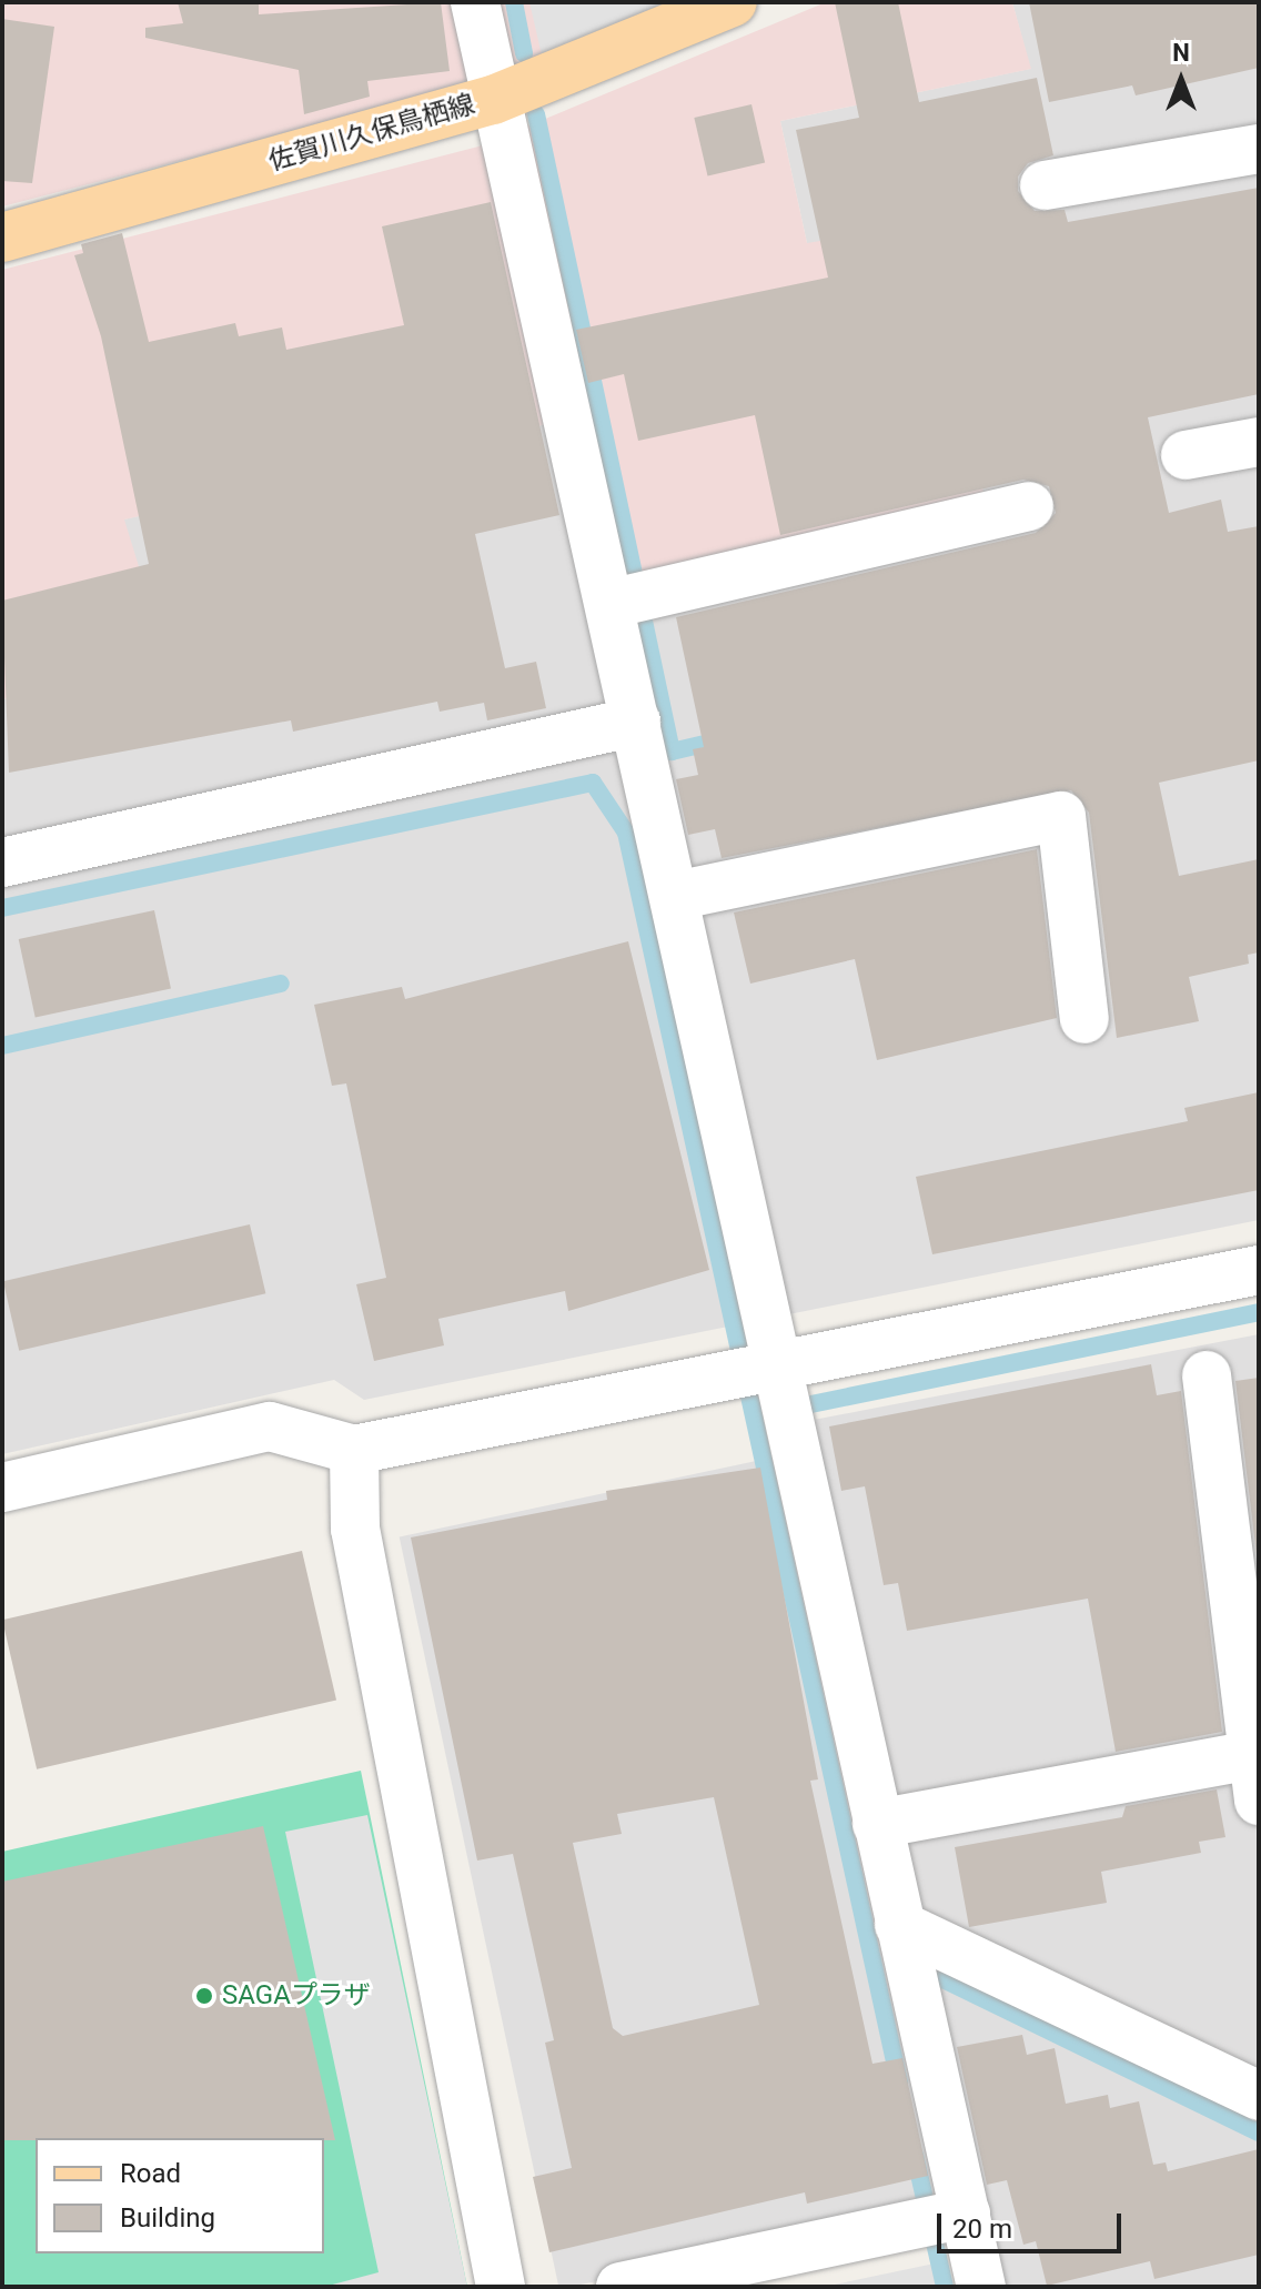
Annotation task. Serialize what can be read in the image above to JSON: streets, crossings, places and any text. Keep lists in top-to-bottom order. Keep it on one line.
{"streets":{"main road":["佐賀川久保鳥栖線"]},"places":["SAGAプラザ"],"legend":["Road","Building"],"scale_bar":"20 m","north":"top"}
